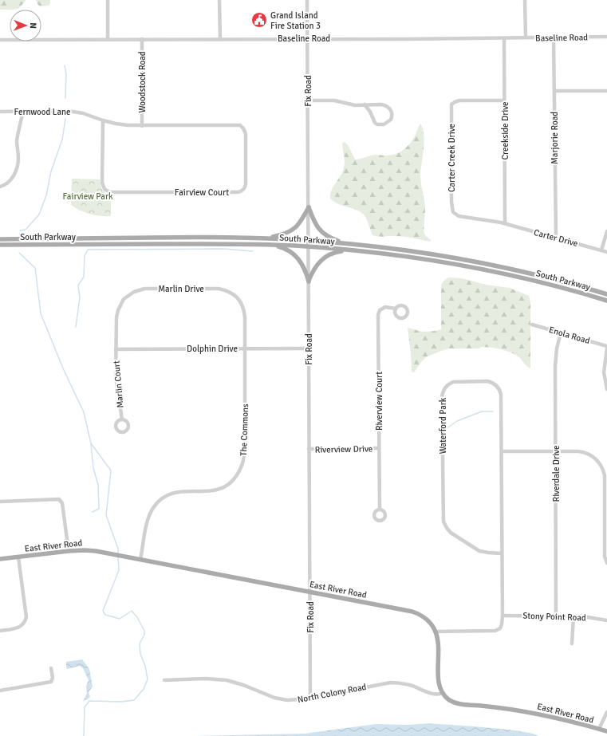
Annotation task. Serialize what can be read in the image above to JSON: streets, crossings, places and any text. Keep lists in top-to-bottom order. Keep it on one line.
{"streets":{"main road":["South Parkway","East River Road"],"street":["Baseline Road","Woodstock Road","Fix Road","Fernwood Lane","Creekside Drive","Marjorie Road","Carter Creek Drive","Fairview Court","Carter Drive","Marlin Drive","Enola Road","Dolphin Drive","Marlin Court","Riverview Court","Waterford Park","The Commons","Riverview Drive","Riverdale Drive","Stony Point Road","North Colony Road"]},"crossings":[["Baseline Road","Woodstock Road"],["Baseline Road","Fix Road"],["Baseline Road","Creekside Drive"],["Baseline Road","Marjorie Road"],["Woodstock Road","Fairview Court"],["Fix Road","South Parkway"],["Fix Road","Dolphin Drive"],["Fix Road","Riverview Drive"],["Fix Road","East River Road"],["Fix Road","North Colony Road"],["Fernwood Lane","Fairview Court"],["Creekside Drive","Carter Creek Drive"],["Creekside Drive","Carter Drive"],["Marjorie Road","Carter Drive"],["Carter Creek Drive","Carter Drive"],["Marlin Drive","Dolphin Drive"],["Marlin Drive","Marlin Court"],["Marlin Drive","The Commons"],["Enola Road","Riverdale Drive"],["Dolphin Drive","Marlin Court"],["Dolphin Drive","The Commons"],["Riverview Court","Riverview Drive"],["Waterford Park","East River Road"],["Waterford Park","Stony Point Road"],["The Commons","East River Road"],["Riverdale Drive","Stony Point Road"],["East River Road","North Colony Road"]],"parks":["Fairview Park"],"places":{"public building":["Grand Island Fire Station 3"]},"north":"right"}
